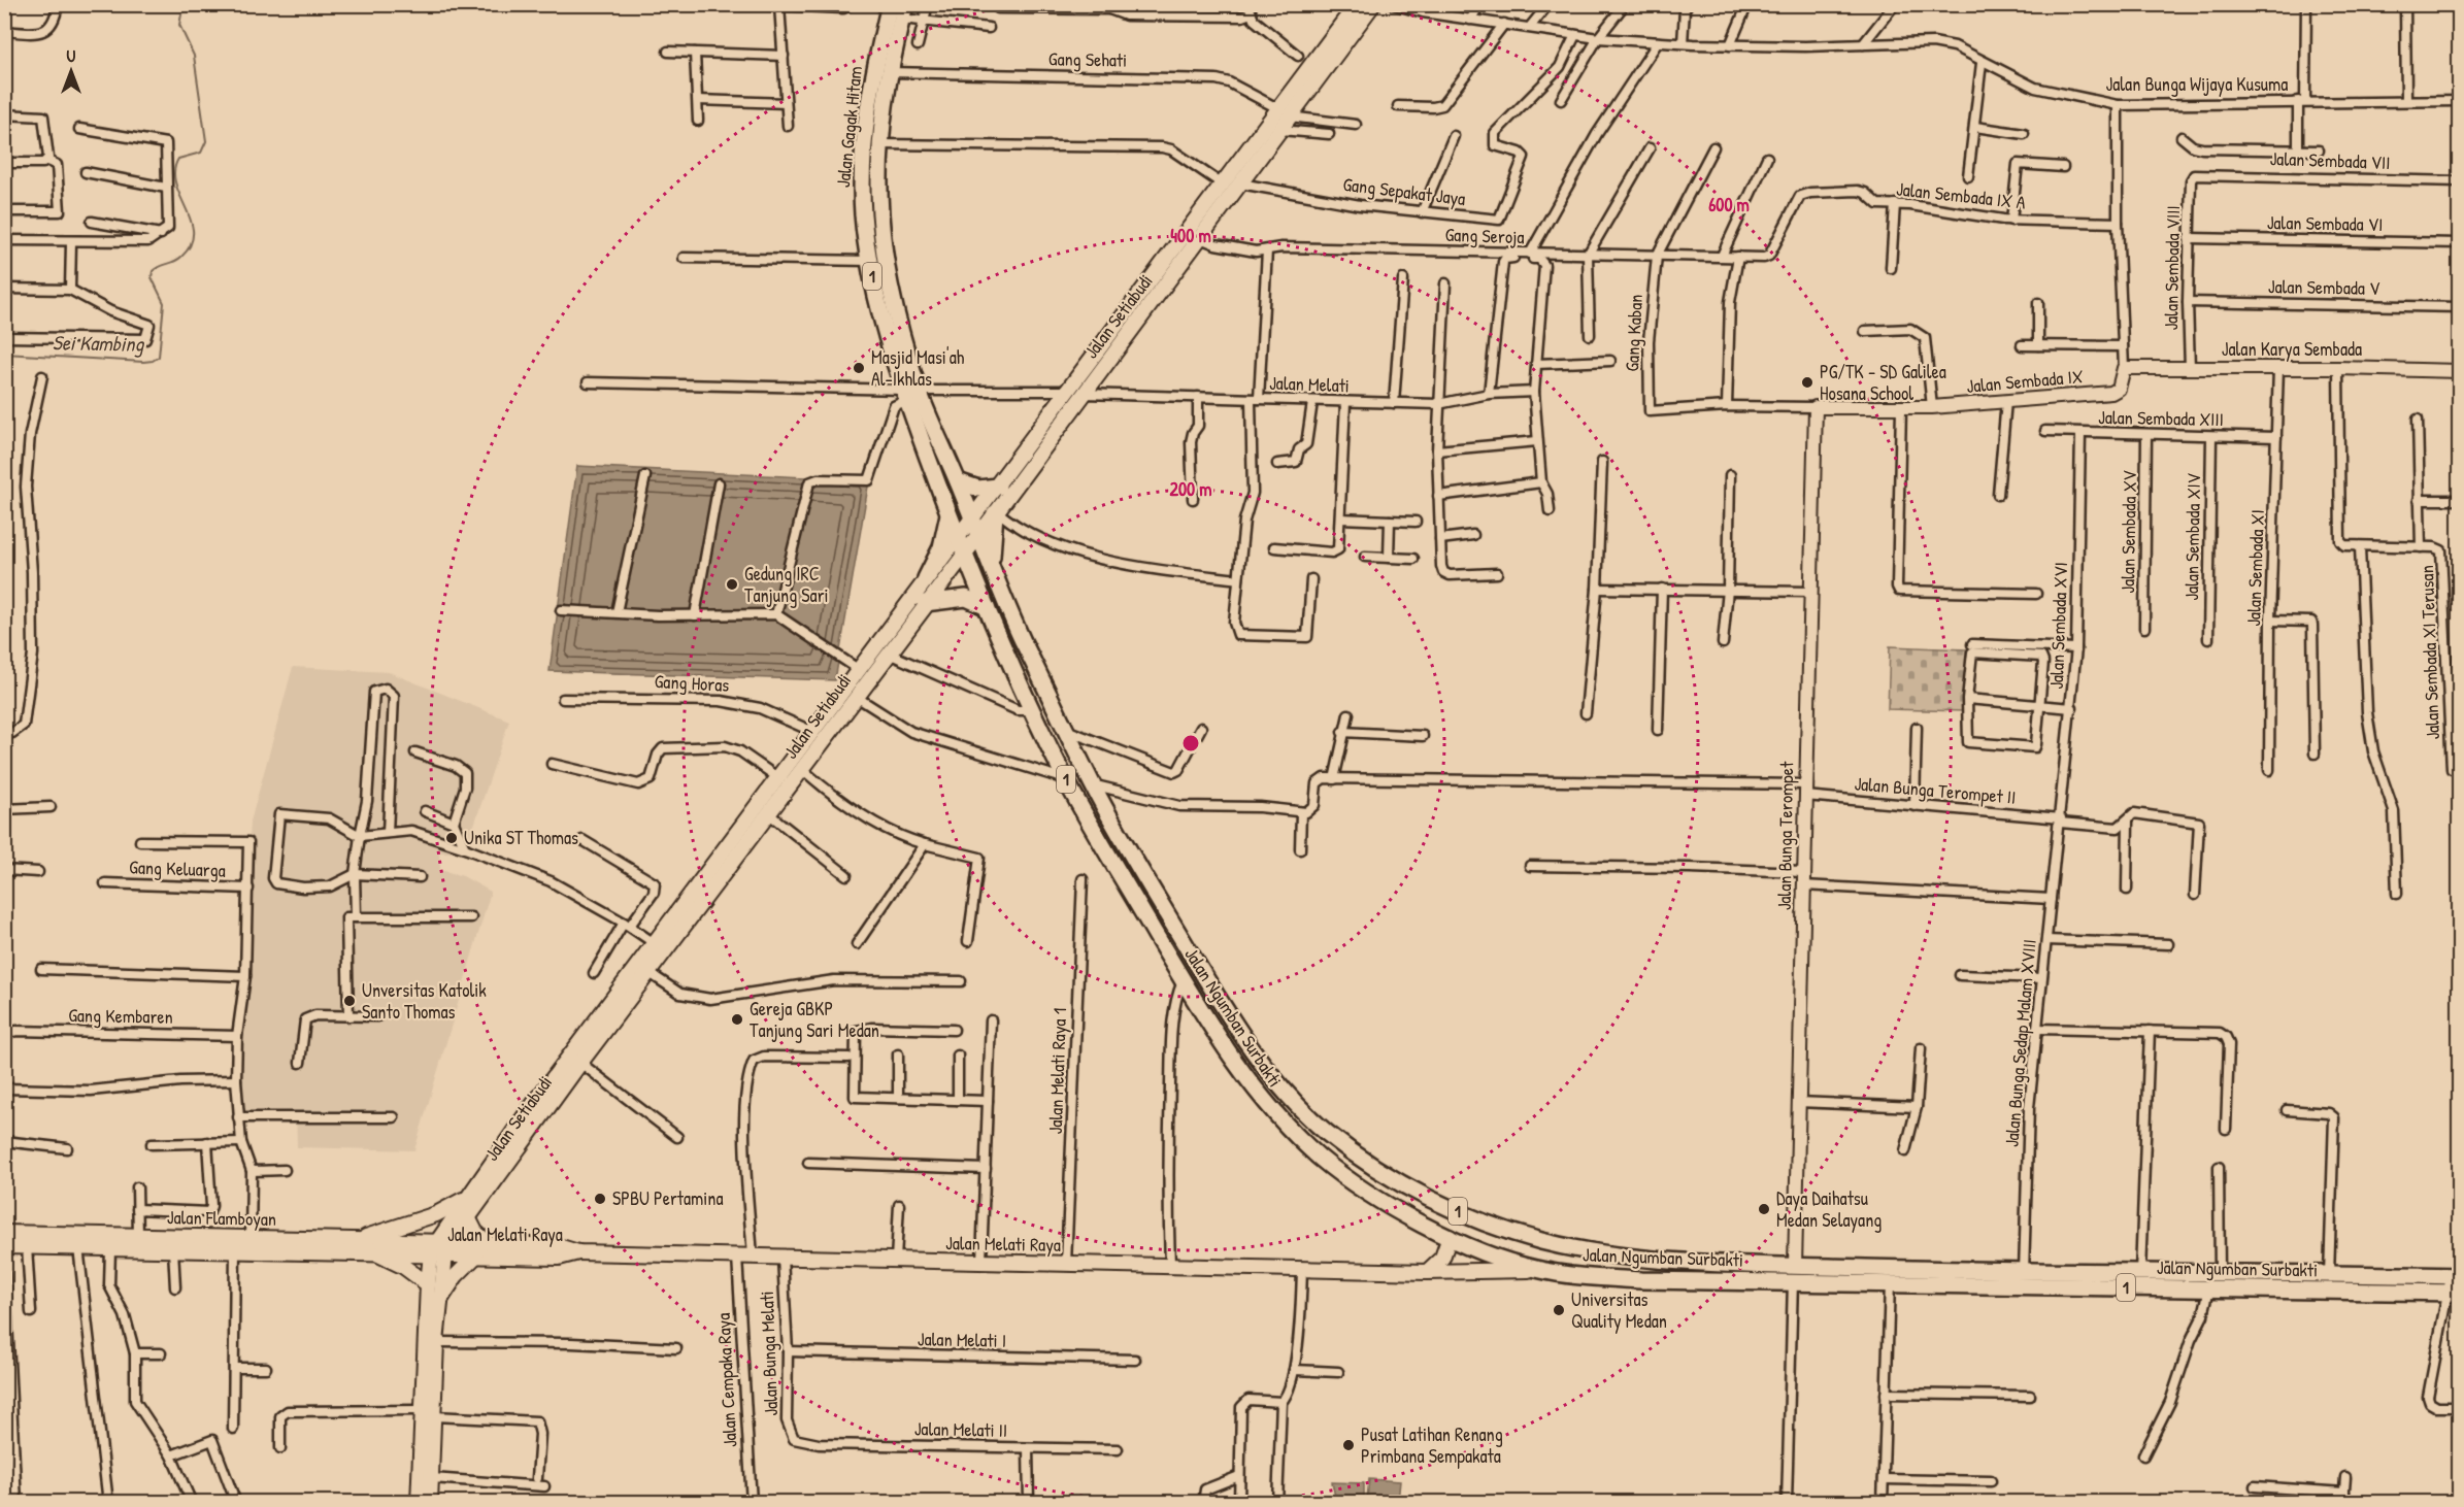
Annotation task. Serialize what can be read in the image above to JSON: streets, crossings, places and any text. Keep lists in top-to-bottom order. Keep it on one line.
{"streets":{"highway":["Jalan Gagak Hitam","1","Jalan Ngumban Surbakti"],"main road":["Jalan Setiabudi","Jalan Flamboyan","Jalan Melati Raya"],"street":["Gang Sehati","Jalan Bunga Wijaya Kusuma","Jalan Sembada VII","Gang Sepakat Jaya","Jalan Sembada IX A","Jalan Sembada VI","Gang Seroja","Jalan Sembada VIII","Jalan Sembada V","Gang Kaban","Jalan Karya Sembada","Jalan Sembada IX","Jalan Melati","Jalan Sembada XIII","Jalan Sembada XV","Jalan Sembada XIV","Jalan Sembada XI","Jalan Sembada XVI","Jalan Sembada XI Terusan","Gang Horas","Jalan Bunga Terompet II","Jalan Bunga Terompet","Gang Keluarga","Gang Kembaren","Jalan Bunga Sedap Malam XVIII","Jalan Melati Raya 1","Jalan Melati I","Jalan Bunga Melati","Jalan Cempaka Raya","Jalan Melati II"]},"crossings":[["Gang Sehati","Jalan Gagak Hitam"],["Gang Sehati","Jalan Setiabudi"],["Jalan Bunga Wijaya Kusuma","Gang Sepakat Jaya"],["Jalan Gagak Hitam","Jalan Setiabudi"],["Jalan Gagak Hitam","Jalan Melati"],["Jalan Gagak Hitam","Jalan Ngumban Surbakti"],["Jalan Sembada VII","Jalan Sembada VIII"],["Gang Sepakat Jaya","Jalan Setiabudi"],["Jalan Sembada IX A","Gang Seroja"],["Jalan Sembada VI","Jalan Sembada VIII"],["Gang Seroja","Jalan Setiabudi"],["Gang Seroja","Gang Kaban"],["Jalan Sembada VIII","Jalan Sembada V"],["Jalan Sembada VIII","Jalan Karya Sembada"],["Jalan Setiabudi","Jalan Melati"],["Jalan Setiabudi","Gang Horas"],["Jalan Setiabudi","Jalan Ngumban Surbakti"],["Jalan Setiabudi","Jalan Flamboyan"],["Jalan Setiabudi","Jalan Melati Raya"],["Gang Kaban","Jalan Sembada IX"],["Jalan Karya Sembada","Jalan Sembada IX"],["Jalan Karya Sembada","Jalan Sembada XI"],["Jalan Sembada IX","Jalan Bunga Terompet"],["Jalan Sembada XIII","Jalan Sembada XV"],["Jalan Sembada XIII","Jalan Sembada XIV"],["Jalan Sembada XIII","Jalan Sembada XI"],["Jalan Sembada XIII","Jalan Sembada XVI"],["Jalan Sembada XVI","Jalan Bunga Terompet II"],["Jalan Sembada XVI","Jalan Bunga Sedap Malam XVIII"],["Jalan Bunga Terompet II","Jalan Bunga Terompet"],["Jalan Bunga Terompet II","Jalan Bunga Sedap Malam XVIII"],["Jalan Bunga Terompet","Jalan Ngumban Surbakti"],["Jalan Ngumban Surbakti","Jalan Bunga Sedap Malam XVIII"],["Jalan Ngumban Surbakti","Jalan Melati Raya"],["Jalan Melati Raya 1","Jalan Melati Raya"],["Jalan Flamboyan","Jalan Melati Raya"],["Jalan Melati Raya","Jalan Bunga Melati"],["Jalan Melati Raya","Jalan Cempaka Raya"],["Jalan Melati I","Jalan Bunga Melati"],["Jalan Bunga Melati","Jalan Melati II"]],"water":["Sei Kambing"],"places":["Masjid Masi'ah Al-Ikhlas","PG/TK - SD Galilea Hosana School","Gedung IRC Tanjung Sari","Unika ST Thomas","Unversitas Katolik Santo Thomas","Gereja GBKP Tanjung Sari Medan","SPBU Pertamina","Daya Daihatsu Medan Selayang","Universitas Quality Medan","Pusat Latihan Renang Primbana Sempakata"],"north":"top","rings":["600 m","400 m","200 m"]}
